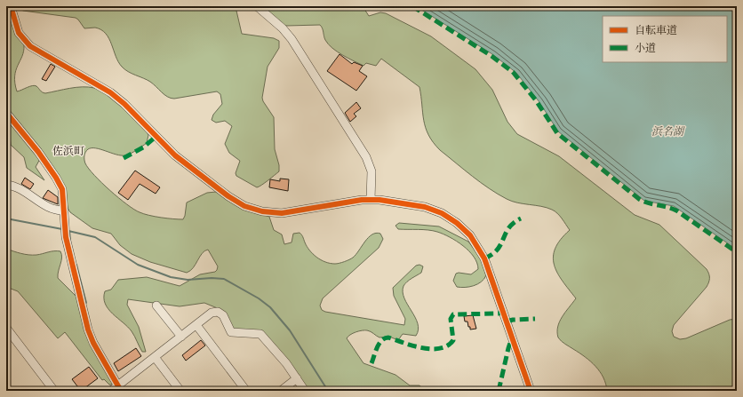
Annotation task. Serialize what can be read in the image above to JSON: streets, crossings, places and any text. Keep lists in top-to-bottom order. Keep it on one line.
{"districts":["佐浜町"],"water":["浜名湖"],"legend":["自転車道","小道"]}
